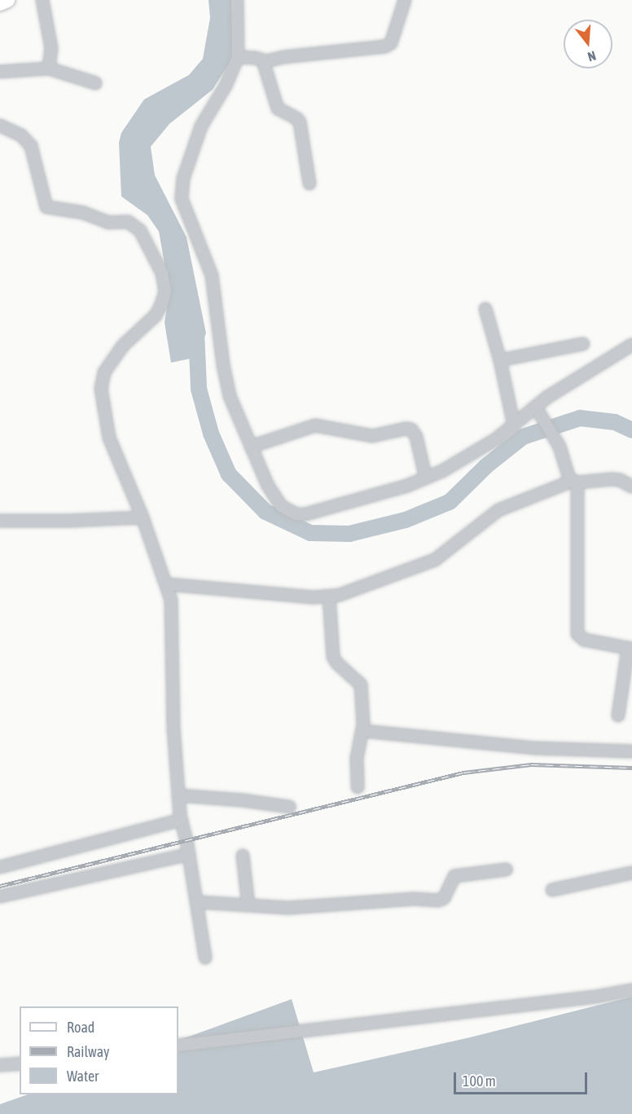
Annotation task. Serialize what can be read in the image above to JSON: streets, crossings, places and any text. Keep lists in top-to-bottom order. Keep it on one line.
{"legend":["Road","Railway","Water"],"scale_bar":"100 m","north":"bottom"}
